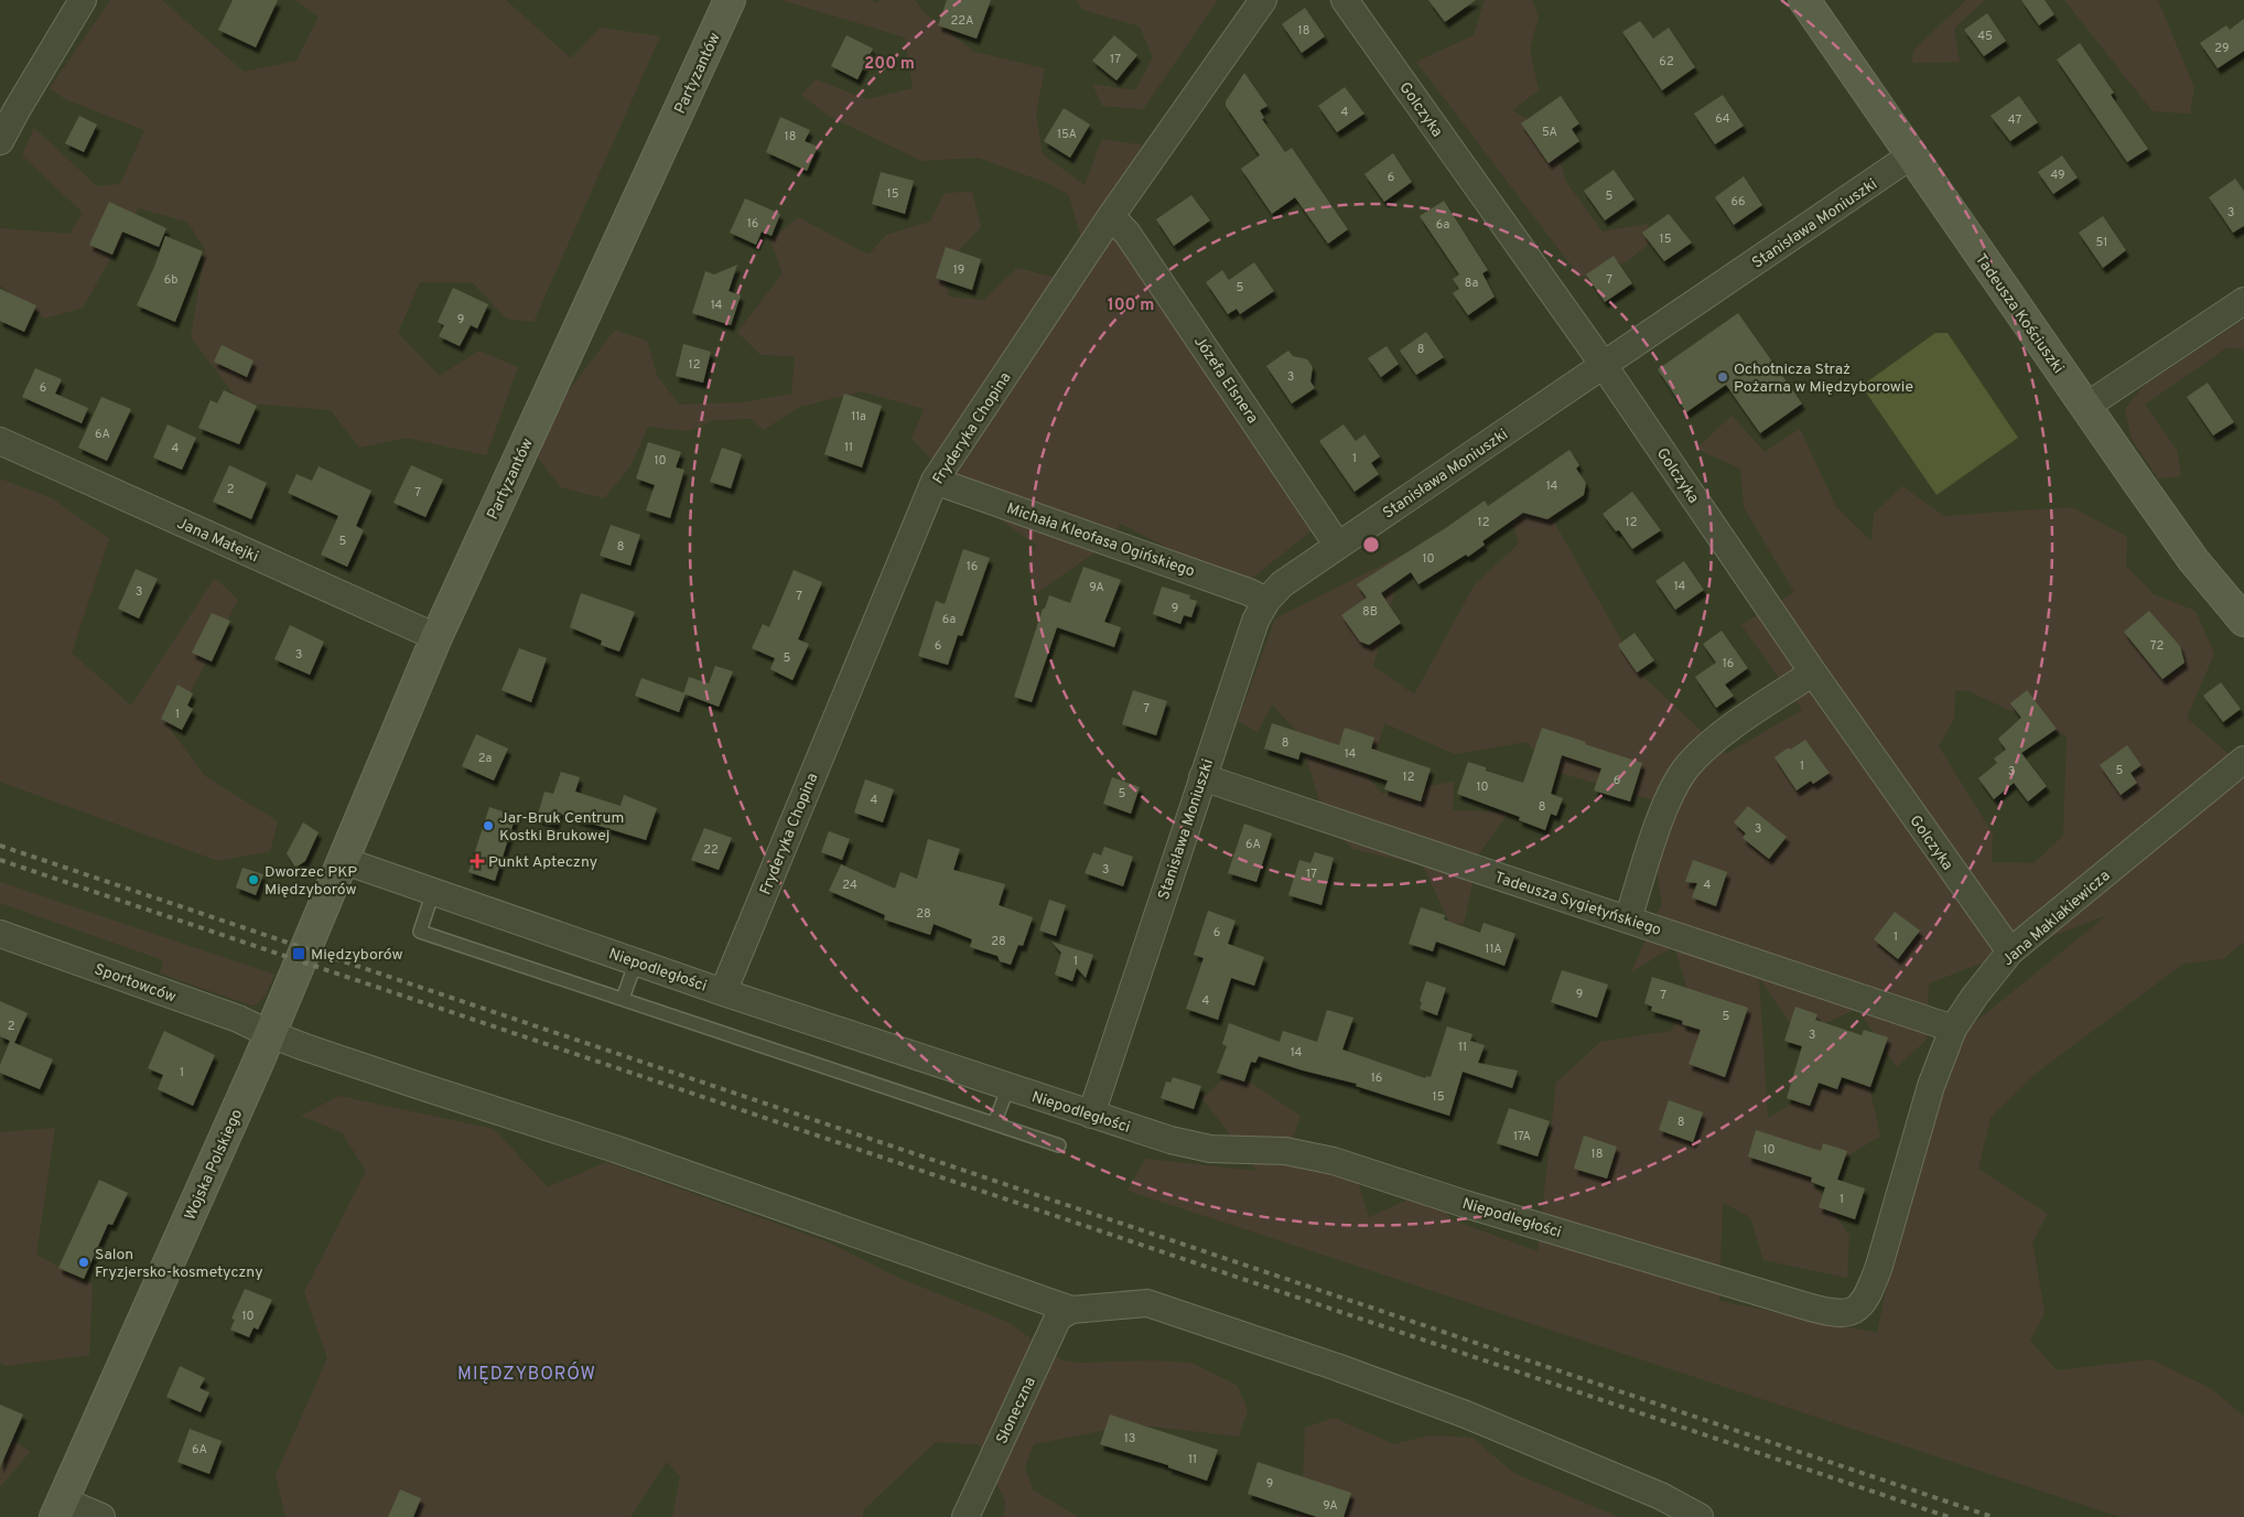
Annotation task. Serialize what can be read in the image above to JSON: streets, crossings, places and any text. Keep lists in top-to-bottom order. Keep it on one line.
{"streets":{"street":["Partyzantów","Golczyka","Stanisława Moniuszki","Tadeusza Kościuszki","Józefa Elsnera","Fryderyka Chopina","Jana Matejki","Michała Kleofasa Ogińskiego","Tadeusza Sygietyńskiego","Jana Maklakiewicza","Niepodległości","Sportowców","Wojska Polskiego","Słoneczna"]},"crossings":[["Partyzantów","Jana Matejki"],["Partyzantów","Niepodległości"],["Partyzantów","Wojska Polskiego"],["Golczyka","Stanisława Moniuszki"],["Golczyka","Jana Maklakiewicza"],["Stanisława Moniuszki","Tadeusza Kościuszki"],["Stanisława Moniuszki","Józefa Elsnera"],["Stanisława Moniuszki","Michała Kleofasa Ogińskiego"],["Stanisława Moniuszki","Tadeusza Sygietyńskiego"],["Stanisława Moniuszki","Niepodległości"],["Józefa Elsnera","Fryderyka Chopina"],["Fryderyka Chopina","Michała Kleofasa Ogińskiego"],["Fryderyka Chopina","Niepodległości"],["Tadeusza Sygietyńskiego","Jana Maklakiewicza"],["Jana Maklakiewicza","Niepodległości"],["Sportowców","Wojska Polskiego"]],"districts":["MIĘDZYBORÓW"],"places":{"other":["Ochotnicza Straż Pożarna w Międzyborowie","Jar-Bruk Centrum Kostki Brukowej","Dworzec PKP Międzyborów","Salon Fryzjersko-kosmetyczny"],"health":["Punkt Apteczny"],"transit":["Międzyborów"]},"house_numbers":["22A","18","45","29","17","62","4","64","47","5A","15A","18","49","6","15","5","66","3","16","6a","15","51","19","6b","7","8a","5","14","9","8","12","3","6","11a","6A","11","4","1","10","14","2","7","12","12","5","8","10","16","14","9A","3","7","9","8B","6a","6","72","3","5","16","7","1","8","14","2a","1","5","3","12","6","10","5","4","8","3","6A","22","3","17","24","4","28","6","1","28","11A","1","9","7","4","5","2","3","11","14","1","16","15","8","17A","10","18","1","10","13","6A","11","9","9A"],"rings":["200 m","100 m"]}
